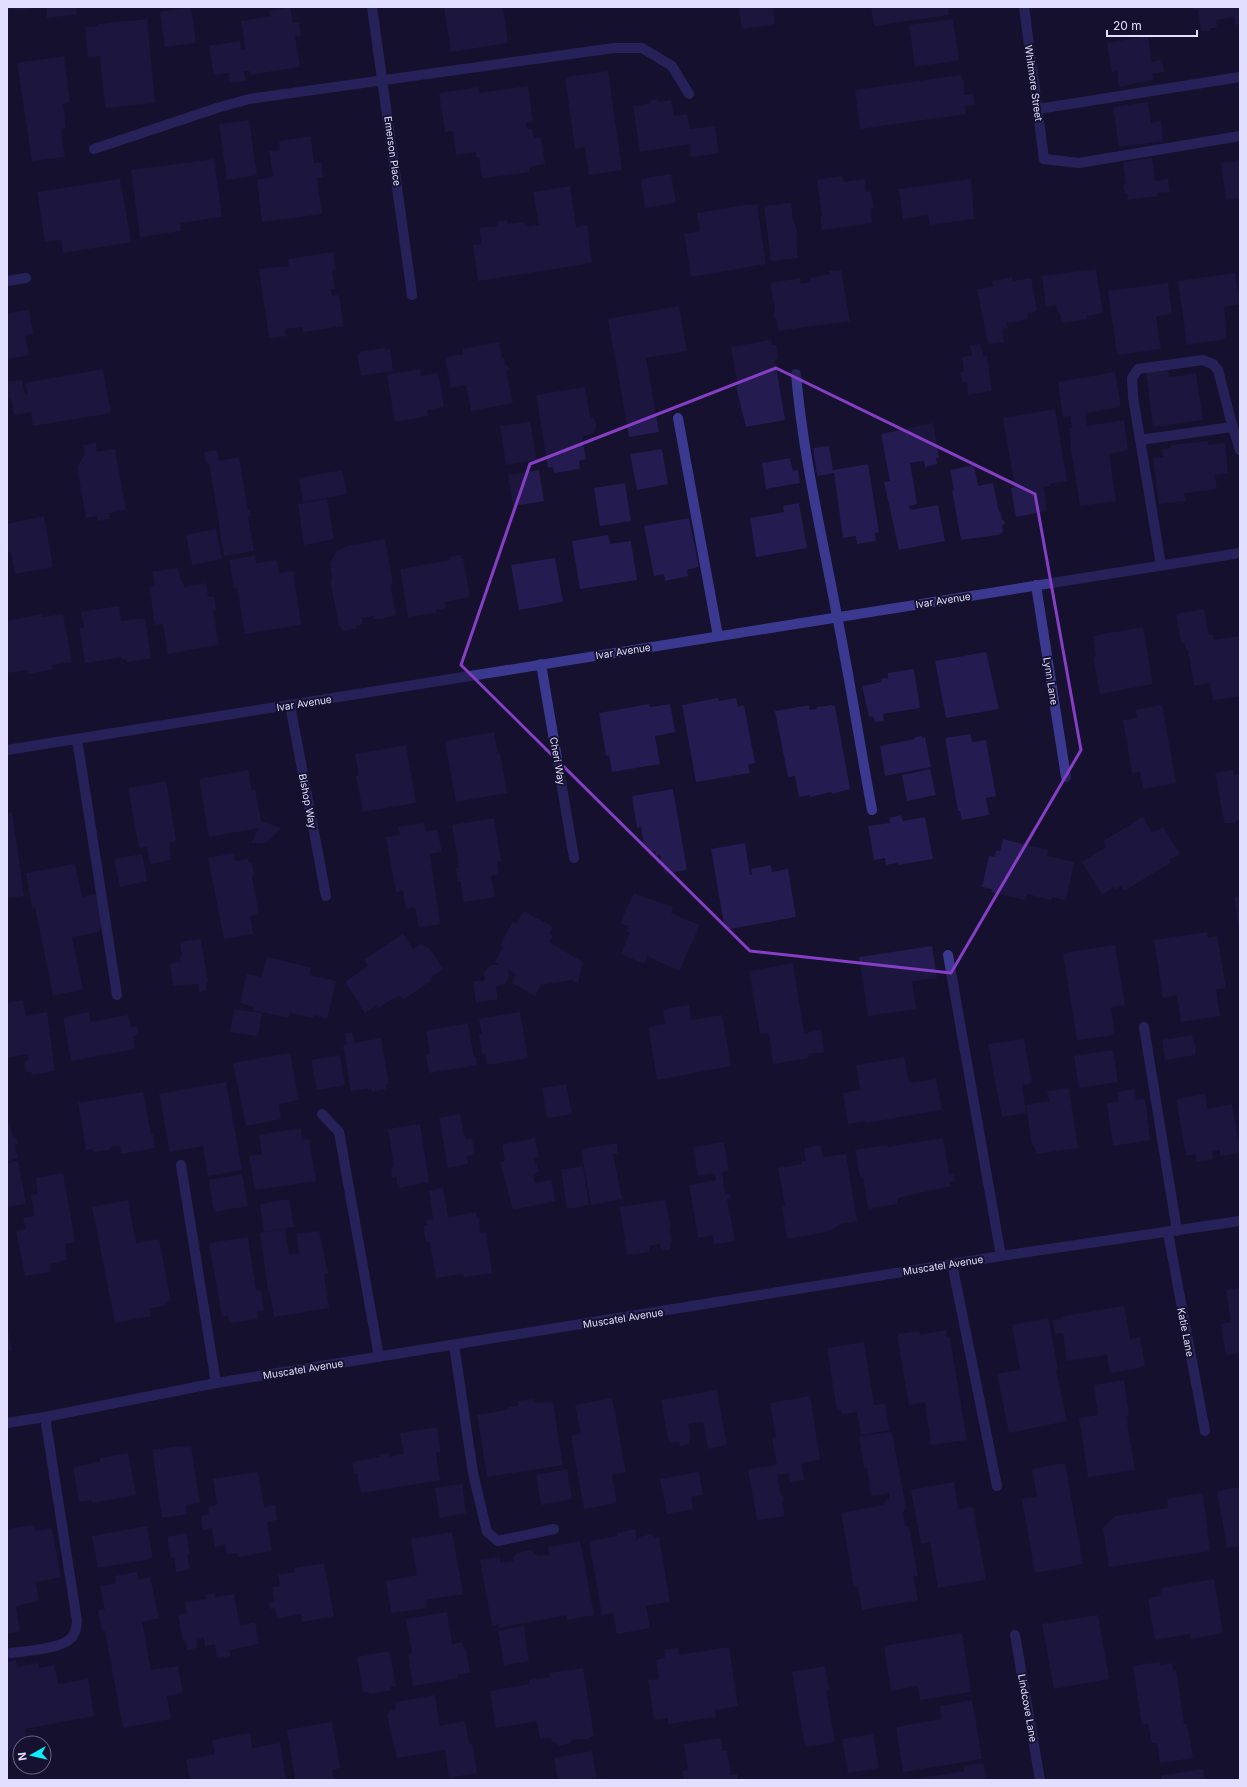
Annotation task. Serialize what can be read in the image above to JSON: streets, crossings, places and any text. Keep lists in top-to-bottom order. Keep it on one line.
{"streets":{"street":["Whitmore Street","Emerson Place","Ivar Avenue","Lynn Lane","Cheri Way","Bishop Way","Muscatel Avenue","Katie Lane","Lindcove Lane"]},"crossings":[["Ivar Avenue","Lynn Lane"],["Ivar Avenue","Cheri Way"],["Ivar Avenue","Bishop Way"],["Muscatel Avenue","Katie Lane"]],"scale_bar":"20 m","north":"left"}
